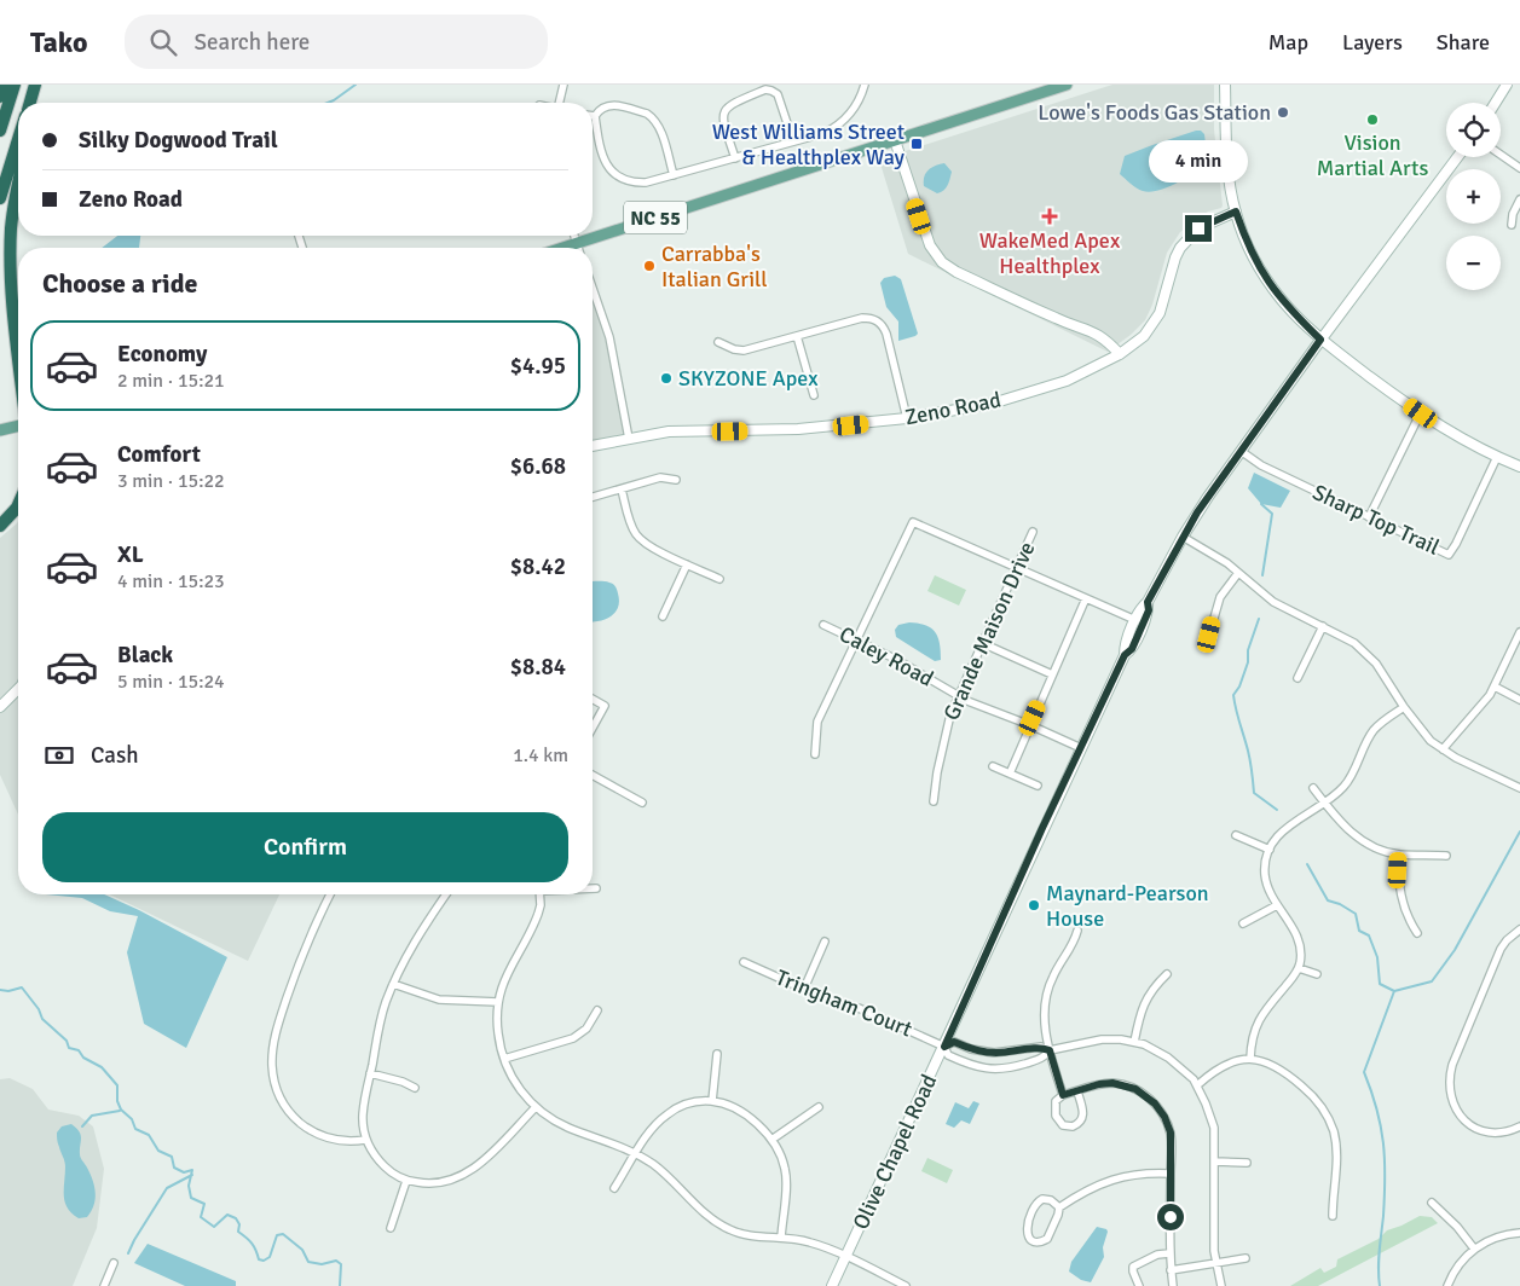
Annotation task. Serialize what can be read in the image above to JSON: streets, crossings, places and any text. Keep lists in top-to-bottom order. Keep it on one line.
{"streets":{"main road":["NC 55","Zeno Road","Olive Chapel Road"],"street":["Sharp Top Trail","Grande Maison Drive","Caley Road","Tringham Court"]},"crossings":[["Sharp Top Trail","Olive Chapel Road"],["Grande Maison Drive","Caley Road"],["Caley Road","Olive Chapel Road"],["Tringham Court","Olive Chapel Road"]],"places":{"other":["Lowe's Foods Gas Station","Vision Martial Arts","Carrabba's Italian Grill","SKYZONE Apex","Maynard-Pearson House"],"transit":["West Williams Street & Healthplex Way"],"health":["WakeMed Apex Healthplex"]},"page":{"header":"Tako","search":"Search here","nav":["Map","Layers","Share"],"map_buttons":["+","−"],"banner":["Silky Dogwood Trail","Zeno Road"],"bubble":"4 min","heading":"Choose a ride","list":[{"name":"Economy","note":"2 min · 15:21","value":"$4.95"},{"name":"Comfort","note":"3 min · 15:22","value":"$6.68"},{"name":"XL","note":"4 min · 15:23","value":"$8.42"},{"name":"Black","note":"5 min · 15:24","value":"$8.84"}],"pay":["Cash","1.4 km"],"buttons":"Confirm"}}
